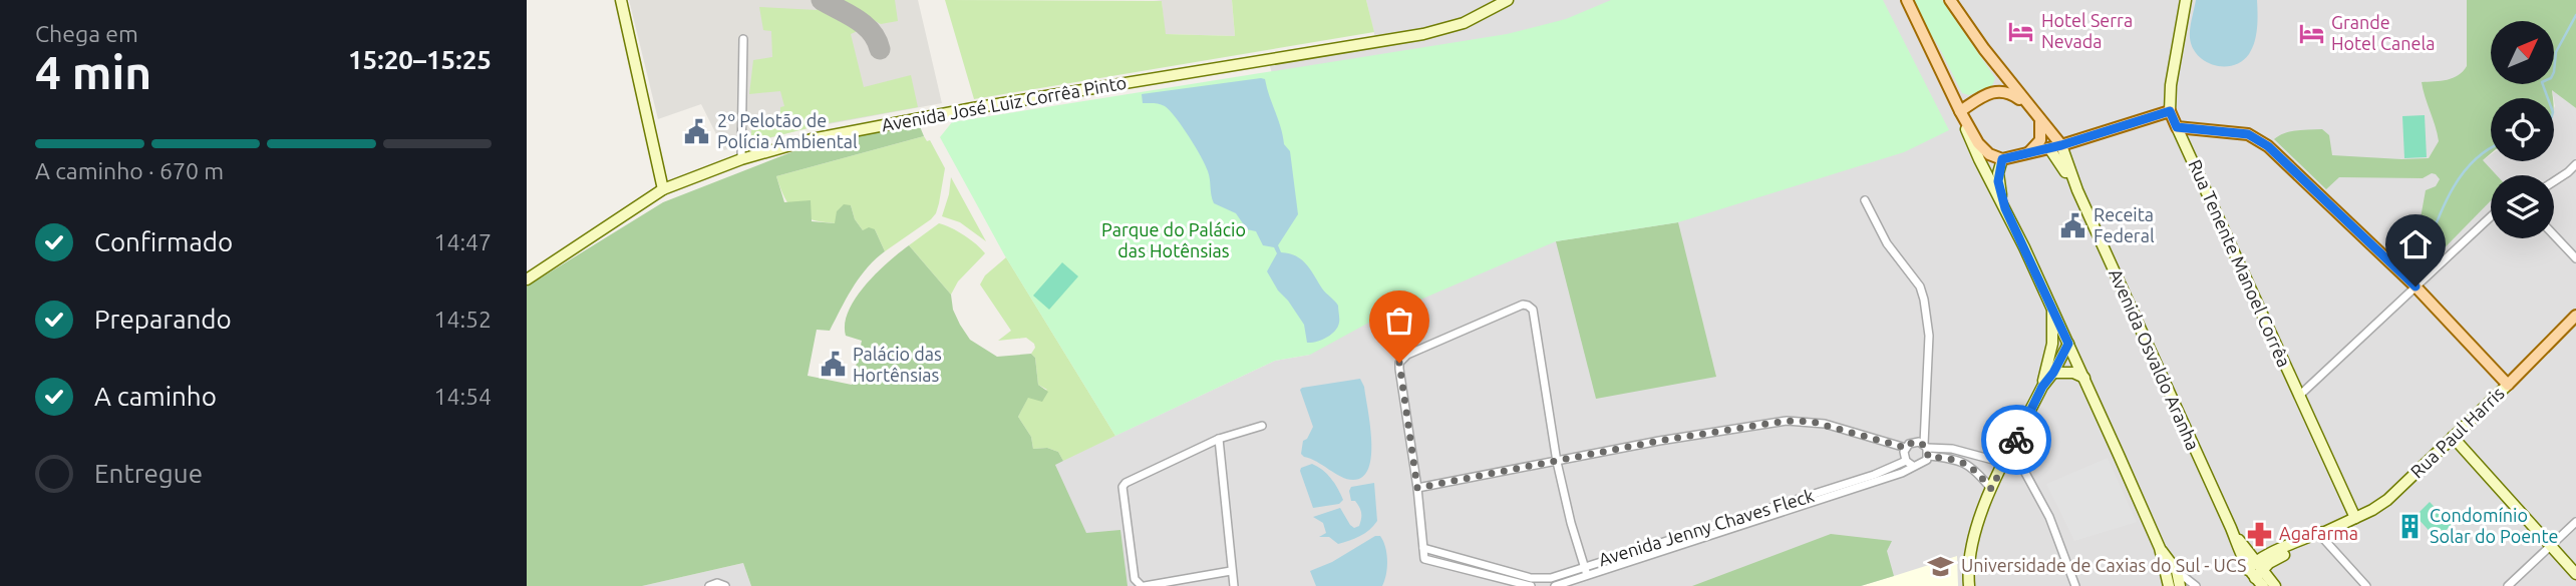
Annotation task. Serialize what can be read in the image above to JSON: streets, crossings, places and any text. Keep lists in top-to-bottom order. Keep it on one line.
{"streets":{"main road":["Rua Tenente Manoel Corrêa","Avenida Osvaldo Aranha","Rua Paul Harris"],"street":["Avenida José Luiz Corrêa Pinto","Avenida Jenny Chaves Fleck"]},"crossings":[["Rua Tenente Manoel Corrêa","Rua Paul Harris"],["Avenida Osvaldo Aranha","Rua Paul Harris"]],"parks":["Parque do Palácio das Hotênsias"],"places":{"hotel":["Hotel Serra Nevada","Grande Hotel Canela"],"public building":["2º Pelotão de Polícia Ambiental","Receita Federal","Palácio das Hortênsias"],"building":["Condomínio Solar do Poente"],"pharmacy":["Agafarma"],"school or university":["Universidade de Caxias do Sul - UCS"]},"north":"top right","page":{"heading":["4 min","Chega em","15:20–15:25"],"bar":"A caminho · 670 m","list":[["Confirmado","14:47"],["Preparando","14:52"],["A caminho","14:54"],"Entregue"]}}
